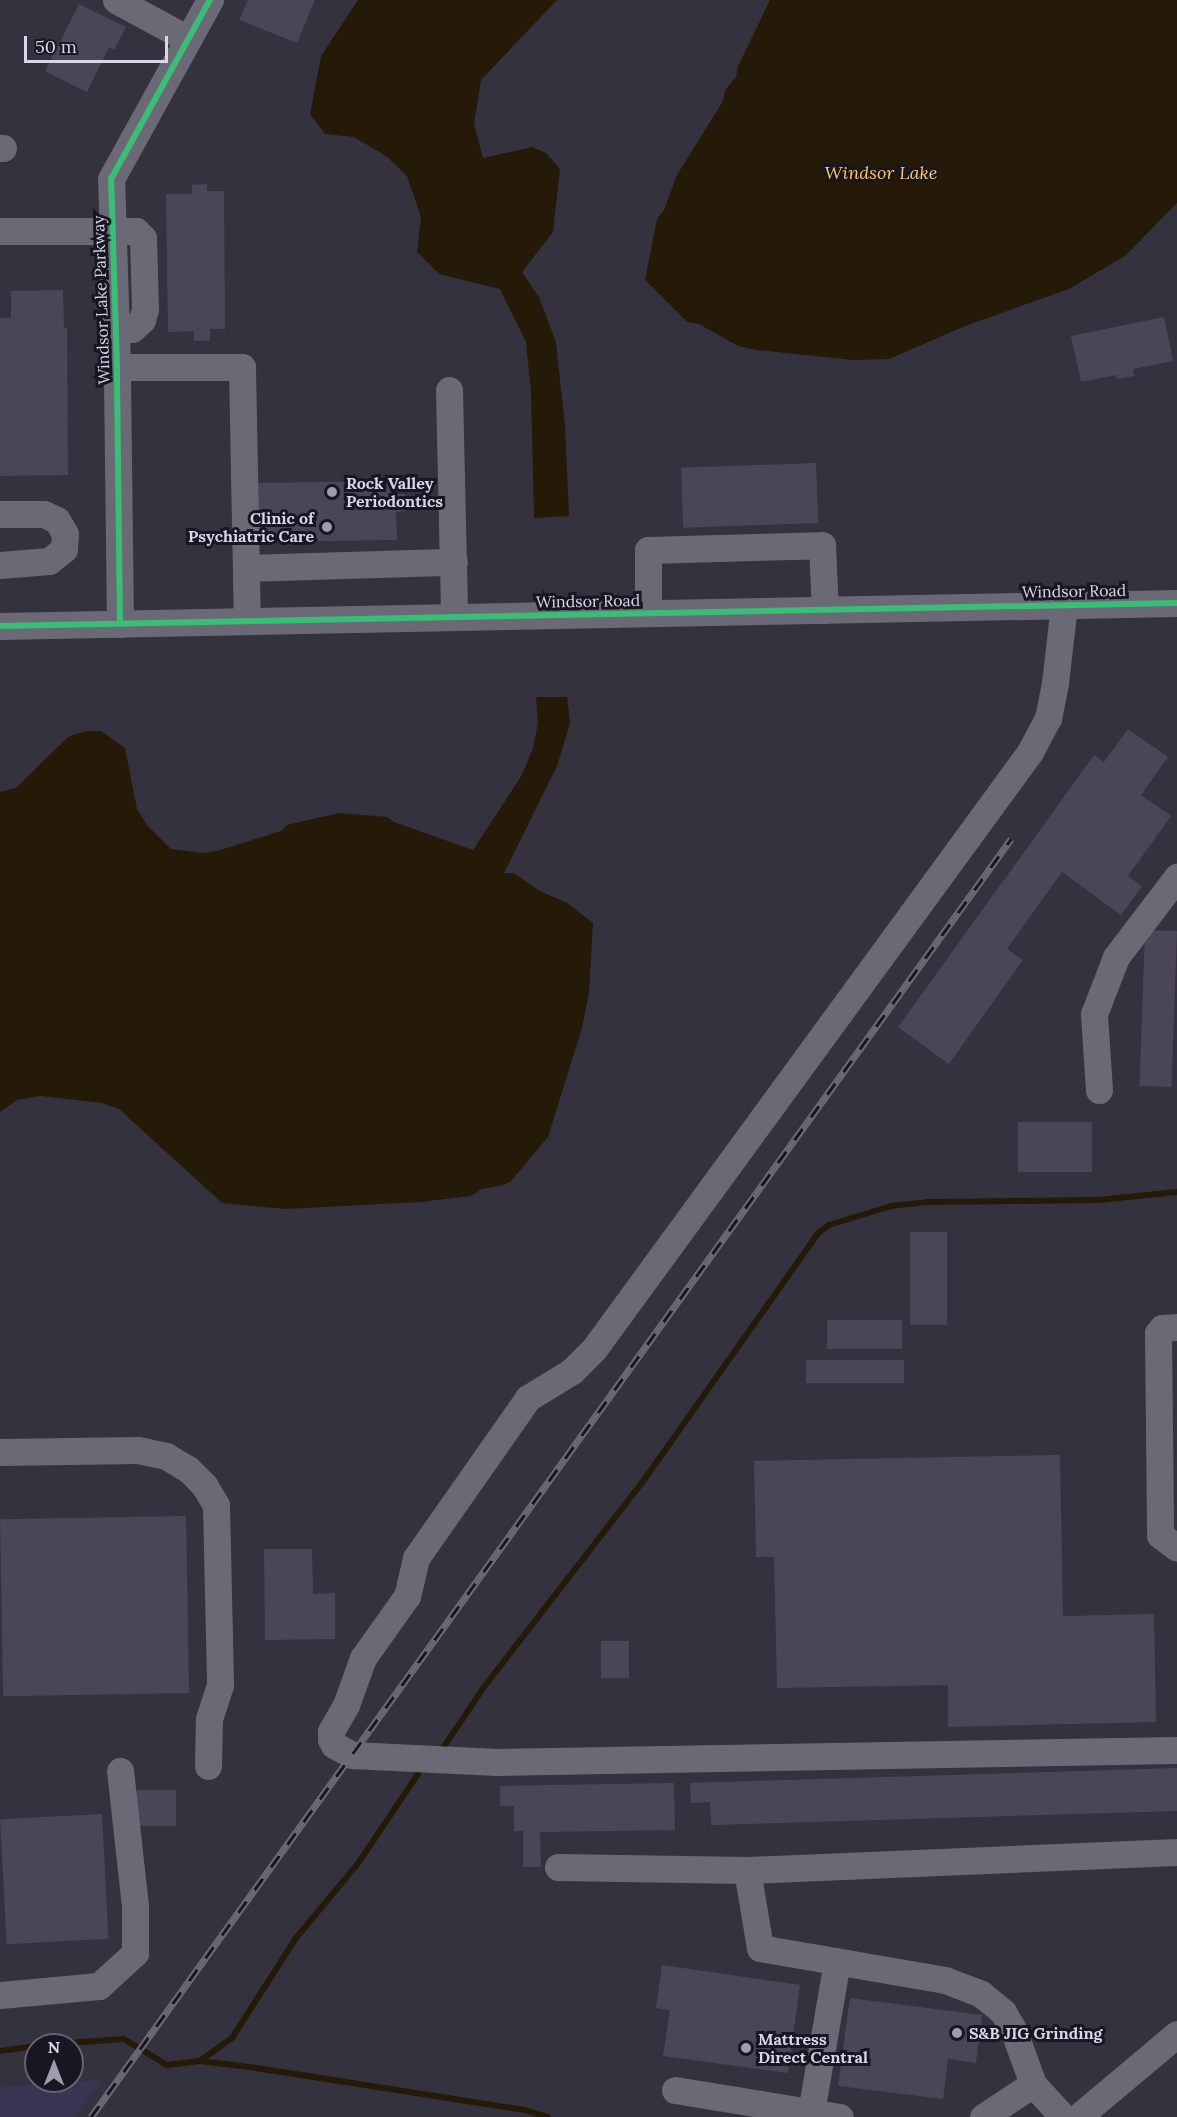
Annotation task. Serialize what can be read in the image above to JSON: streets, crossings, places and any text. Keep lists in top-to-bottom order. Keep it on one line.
{"streets":{"street":["Windsor Lake Parkway","Windsor Road"]},"crossings":[["Windsor Lake Parkway","Windsor Road"]],"water":["Windsor Lake"],"places":["Rock Valley Periodontics","Clinic of Psychiatric Care","S&B JIG Grinding","Mattress Direct Central"],"scale_bar":"50 m","north":"top"}
